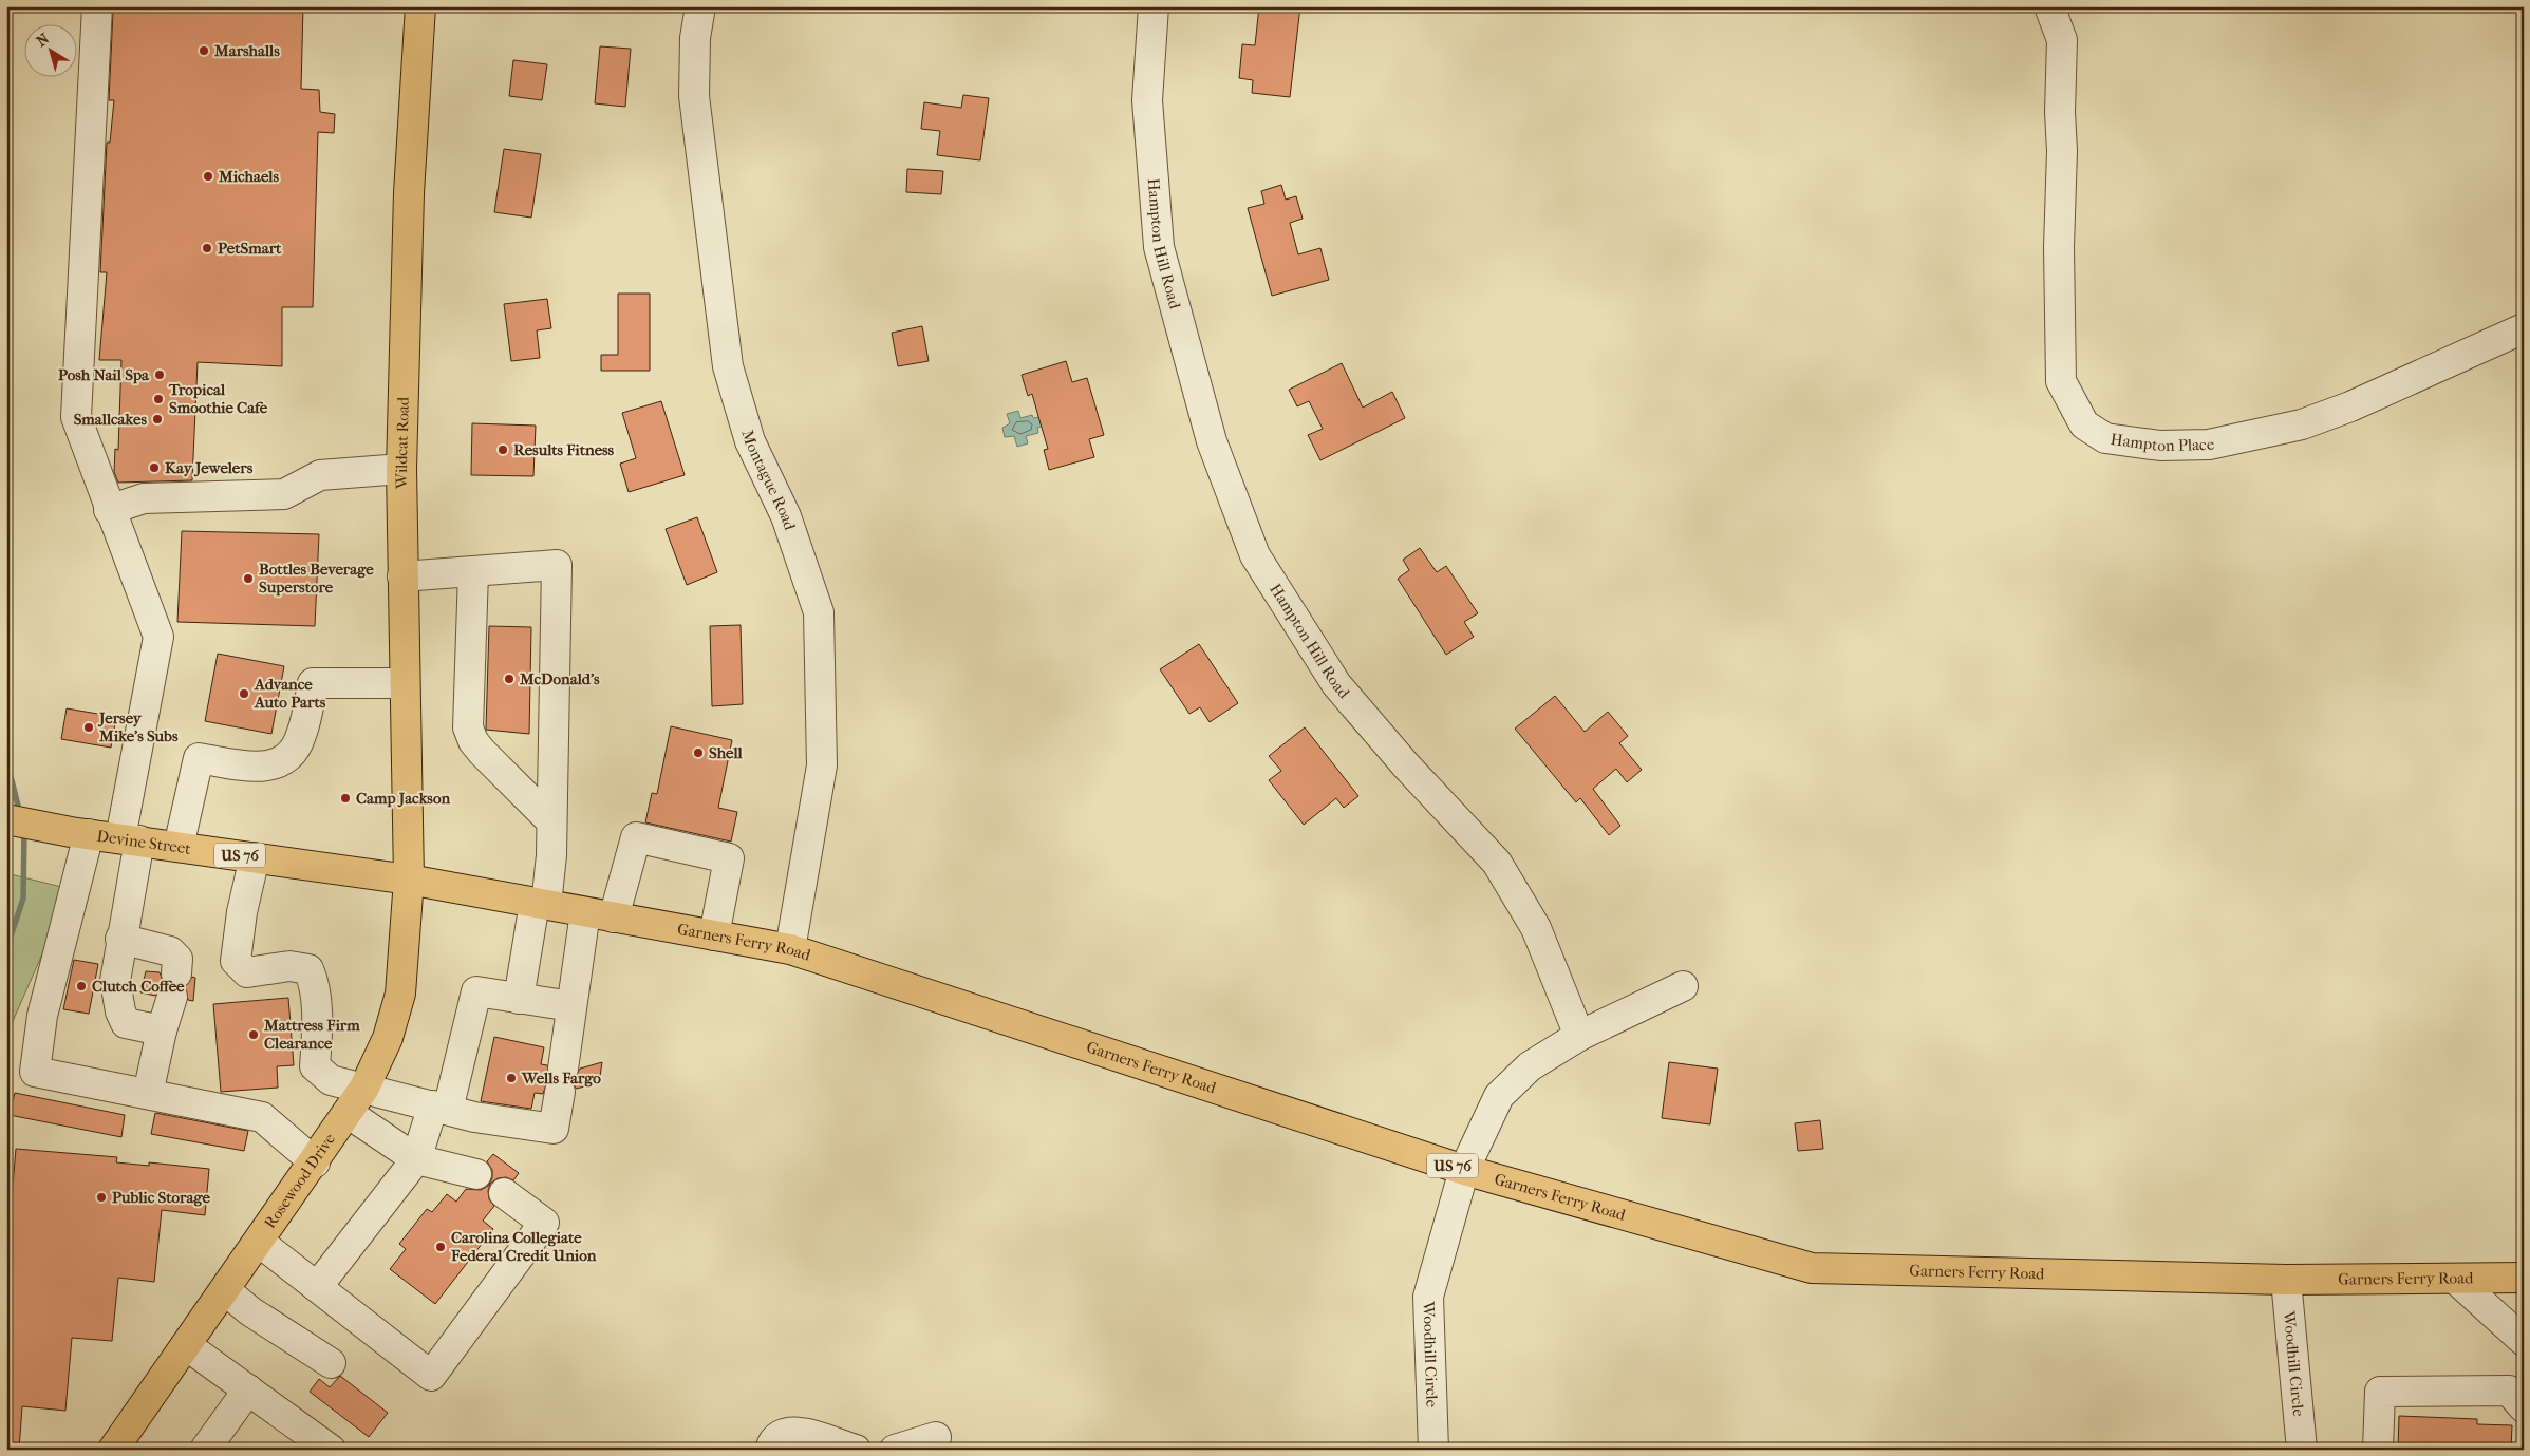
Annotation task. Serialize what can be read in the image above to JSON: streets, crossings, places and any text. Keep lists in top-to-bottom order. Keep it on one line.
{"streets":{"main road":["Wildcat Road","Devine Street","US 76","Garners Ferry Road","Rosewood Drive"],"street":["Hampton Hill Road","Hampton Place","Montague Road","Woodhill Circle"]},"crossings":[["Wildcat Road","Devine Street"],["Wildcat Road","Garners Ferry Road"],["Wildcat Road","Rosewood Drive"],["Montague Road","Garners Ferry Road"],["Devine Street","Garners Ferry Road"],["Devine Street","Rosewood Drive"],["Garners Ferry Road","Rosewood Drive"],["Garners Ferry Road","Woodhill Circle"]],"places":["Marshalls","Michaels","PetSmart","Posh Nail Spa","Tropical Smoothie Cafe","Smallcakes","Results Fitness","Kay Jewelers","Bottles Beverage Superstore","McDonald's","Advance Auto Parts","Jersey Mike's Subs","Shell","Camp Jackson","Clutch Coffee","Mattress Firm Clearance","Wells Fargo","Public Storage","Carolina Collegiate Federal Credit Union"],"north":"top left"}
